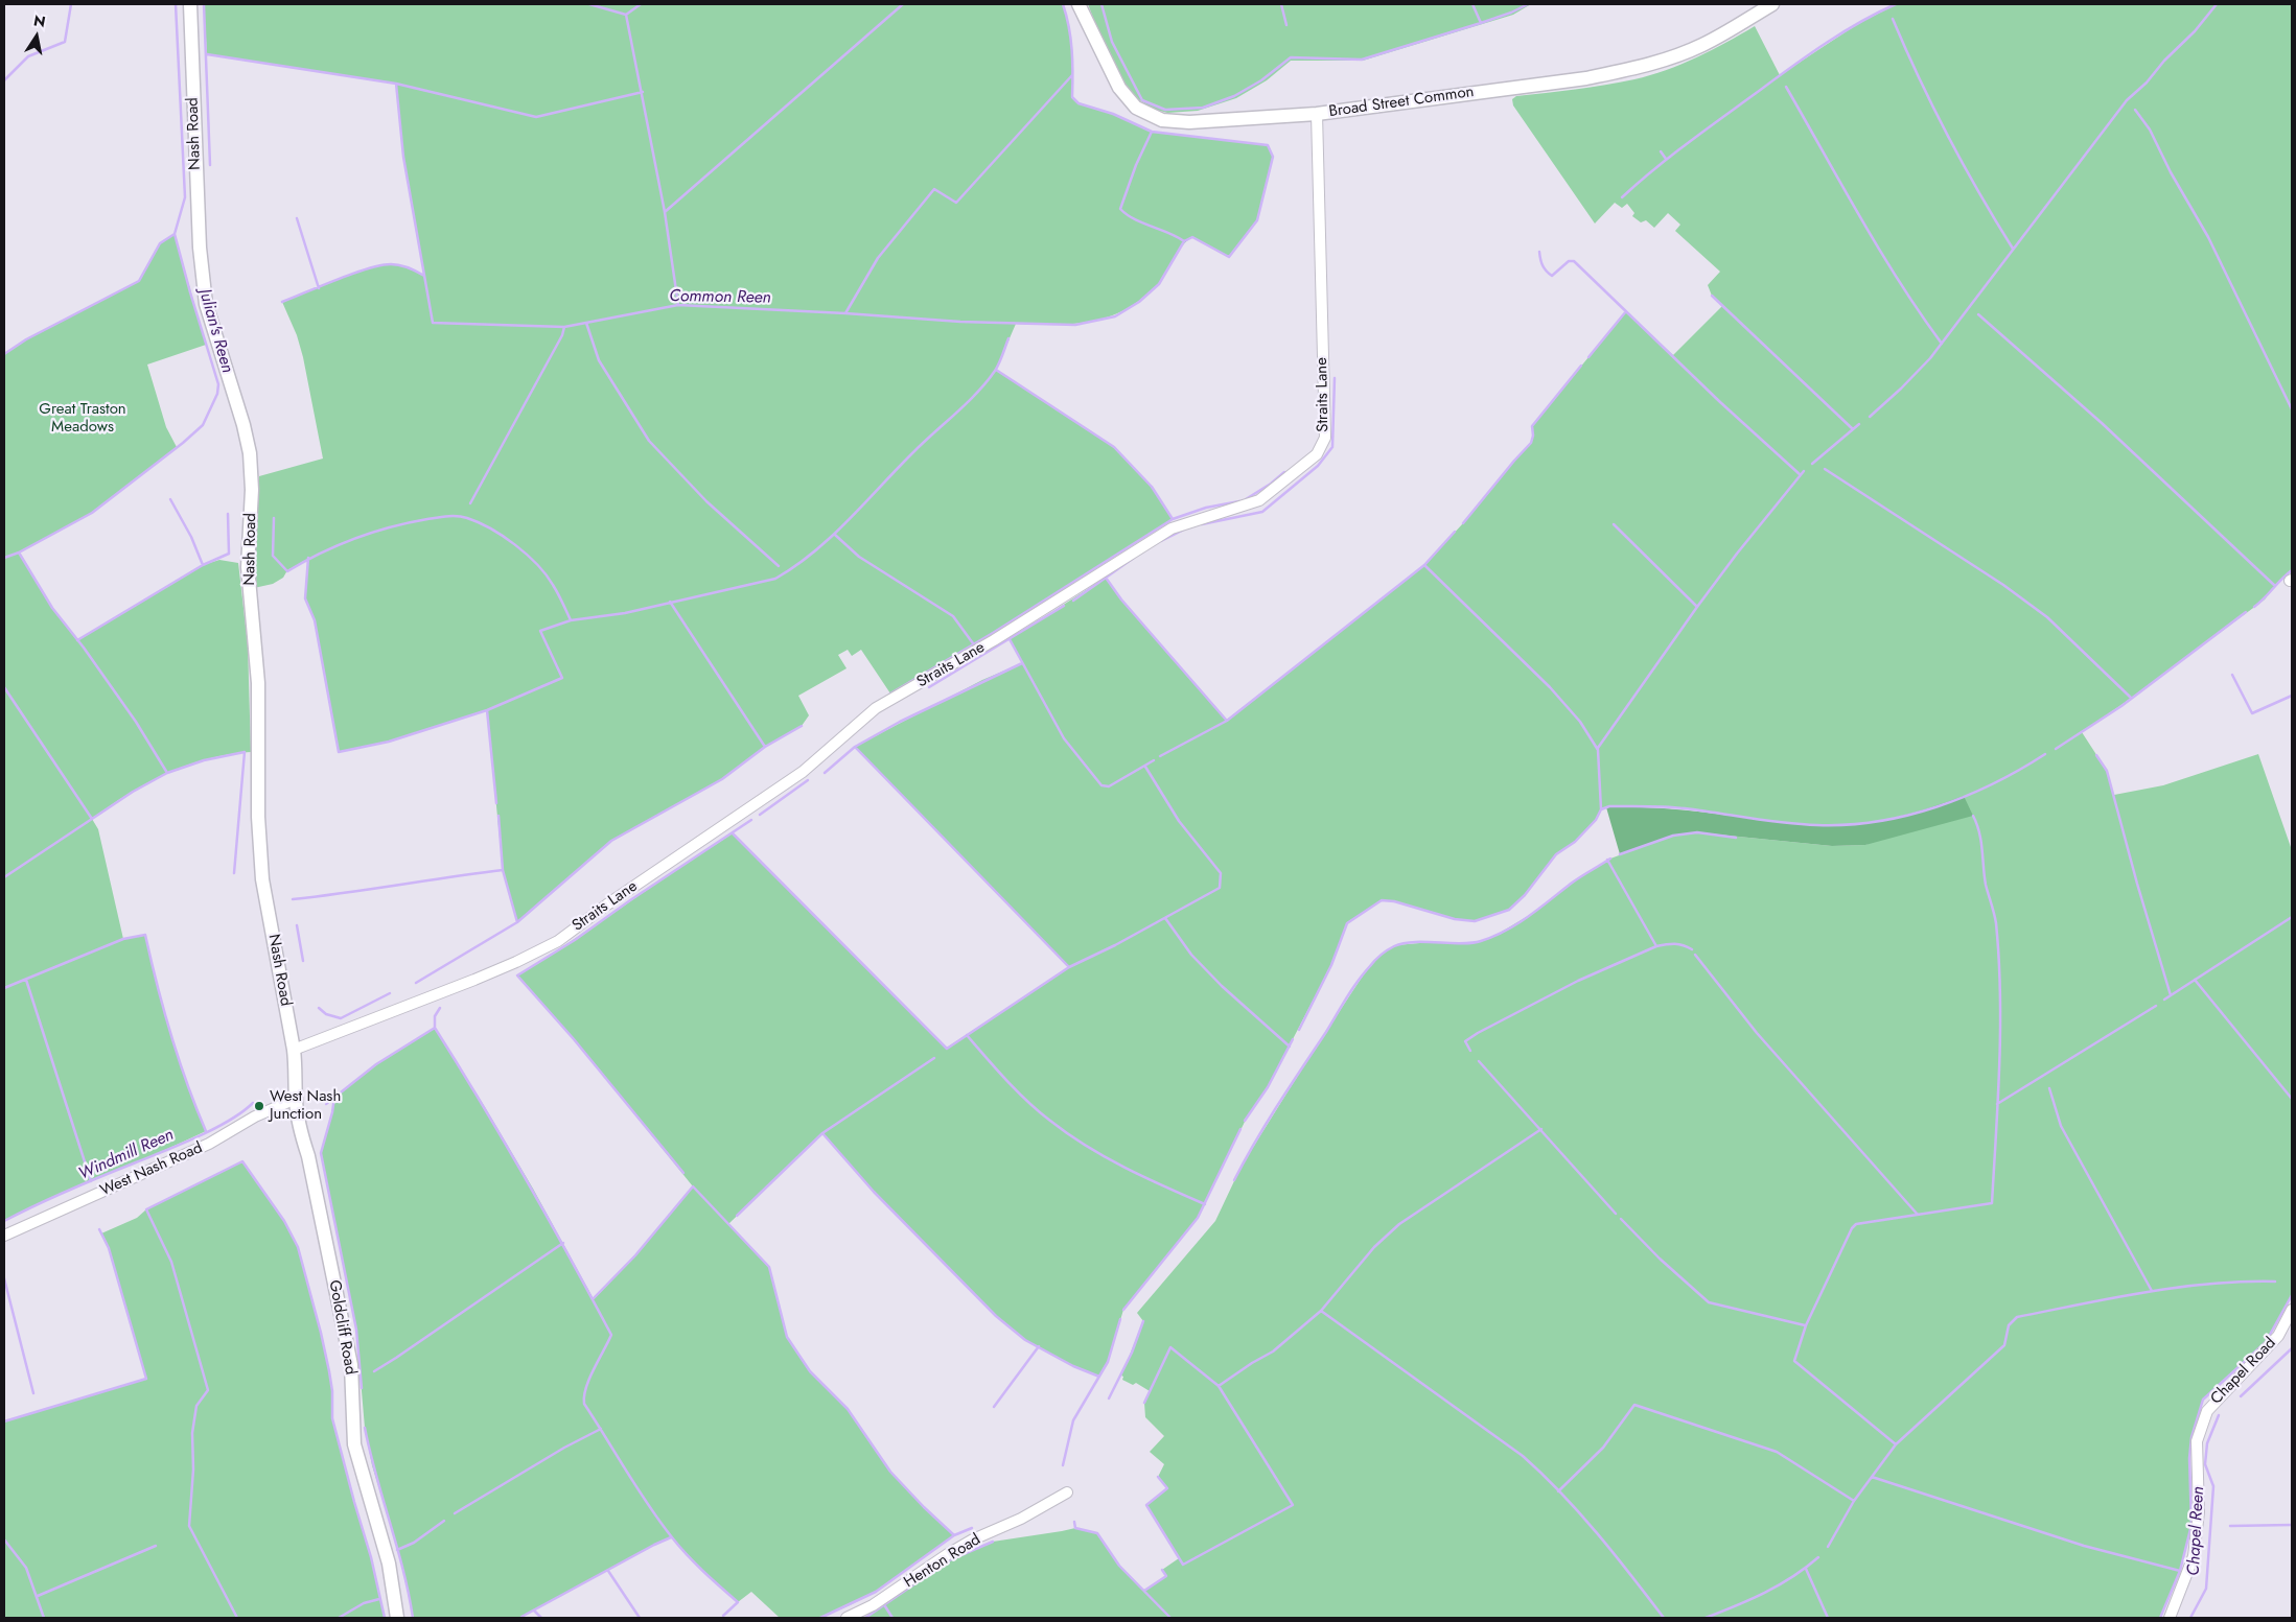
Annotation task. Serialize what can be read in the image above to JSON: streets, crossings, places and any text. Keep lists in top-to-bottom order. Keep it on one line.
{"streets":{"street":["Broad Street Common","Nash Road","Straits Lane","West Nash Road","Goldcliff Road","Chapel Road","Henton Road"]},"crossings":[["Broad Street Common","Straits Lane"],["Nash Road","Straits Lane"],["Nash Road","West Nash Road"],["Nash Road","Goldcliff Road"],["West Nash Road","Goldcliff Road"]],"water":["Common Reen","Julian's Reen","Windmill Reen","Chapel Reen"],"parks":["Great Traston Meadows"],"places":["West Nash Junction"],"north":"top"}
